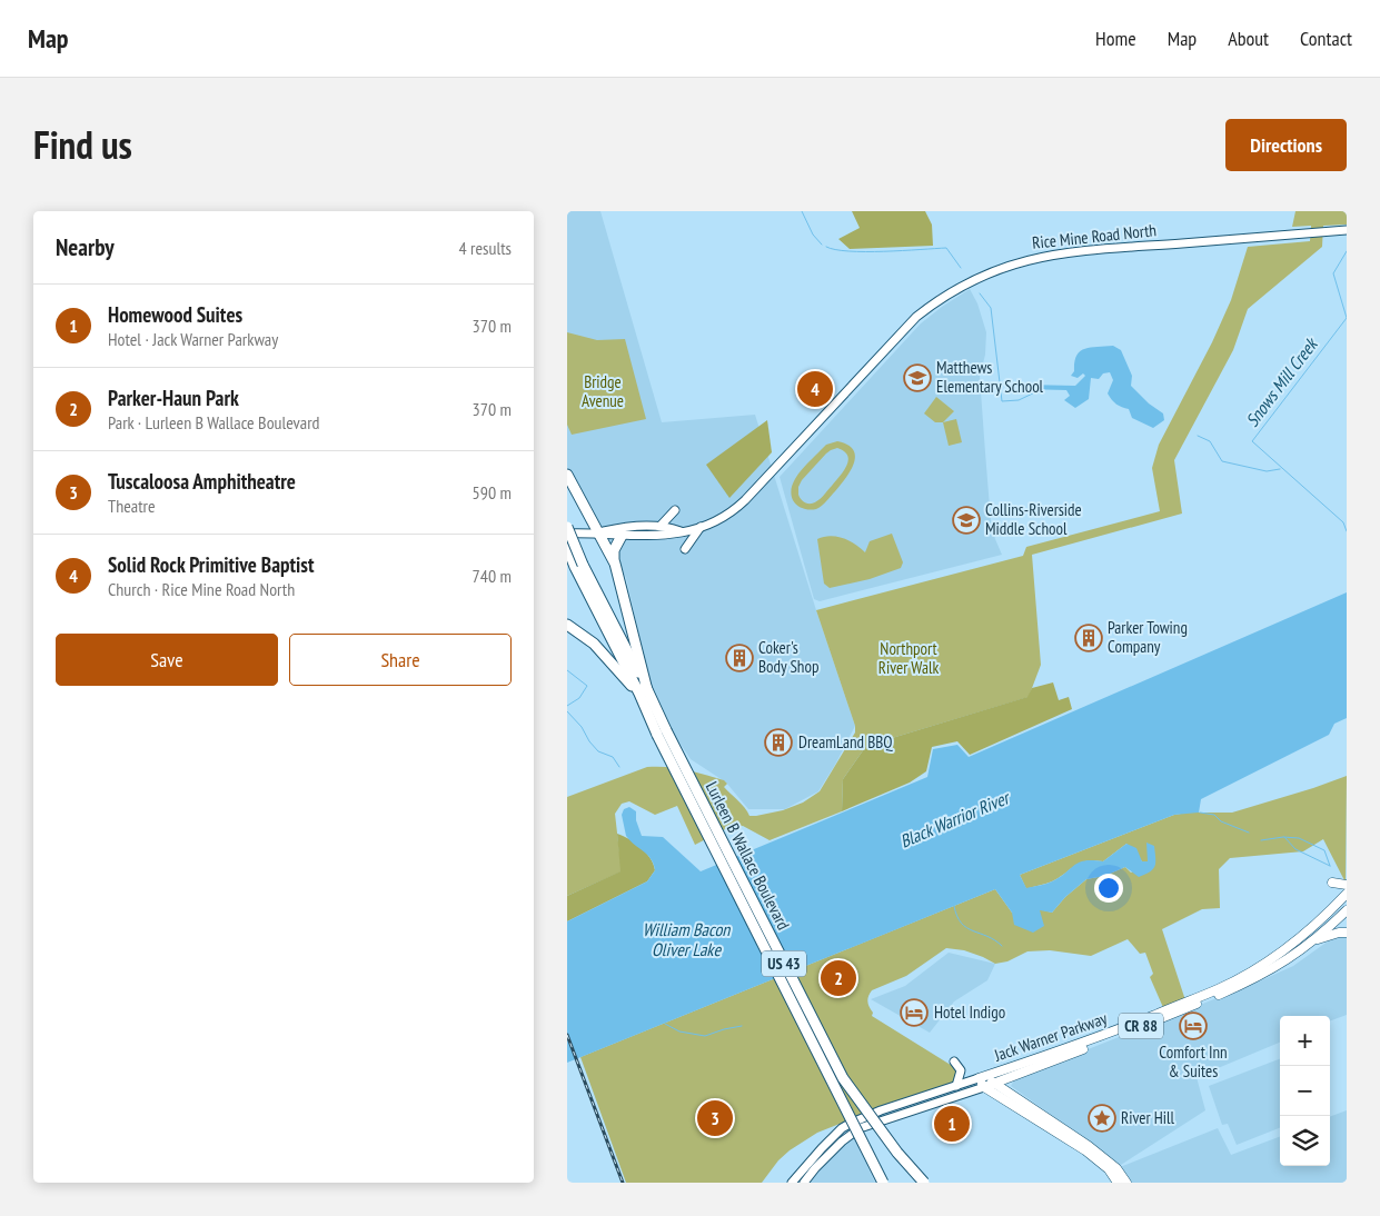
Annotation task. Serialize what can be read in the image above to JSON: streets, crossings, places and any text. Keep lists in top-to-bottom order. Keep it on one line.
{"streets":{"highway":["Lurleen B Wallace Boulevard","US 43"],"main road":["Rice Mine Road North","CR 88","Jack Warner Parkway"]},"water":["Snows Mill Creek","Black Warrior River","William Bacon Oliver Lake"],"parks":["Bridge Avenue","Northport River Walk"],"places":{"school or university":["Matthews Elementary School","Collins-Riverside Middle School"],"building":["Parker Towing Company","Coker's Body Shop","DreamLand BBQ"],"hotel":["Hotel Indigo","Comfort Inn & Suites"],"place":["River Hill"]},"page":{"header":"Map","nav":["Home","Map","About","Contact"],"title":"Find us","buttons":["Directions",["Save","Share"]],"heading":["Nearby","4 results"],"list":[{"mark":"1","name":"Homewood Suites","note":"Hotel · Jack Warner Parkway","value":"370 m"},{"mark":"2","name":"Parker-Haun Park","note":"Park · Lurleen B Wallace Boulevard","value":"370 m"},{"mark":"3","name":"Tuscaloosa Amphitheatre","note":"Theatre","value":"590 m"},{"mark":"4","name":"Solid Rock Primitive Baptist","note":"Church · Rice Mine Road North","value":"740 m"}],"pins":["4","2","3","1"],"map_buttons":["+","−"]}}
